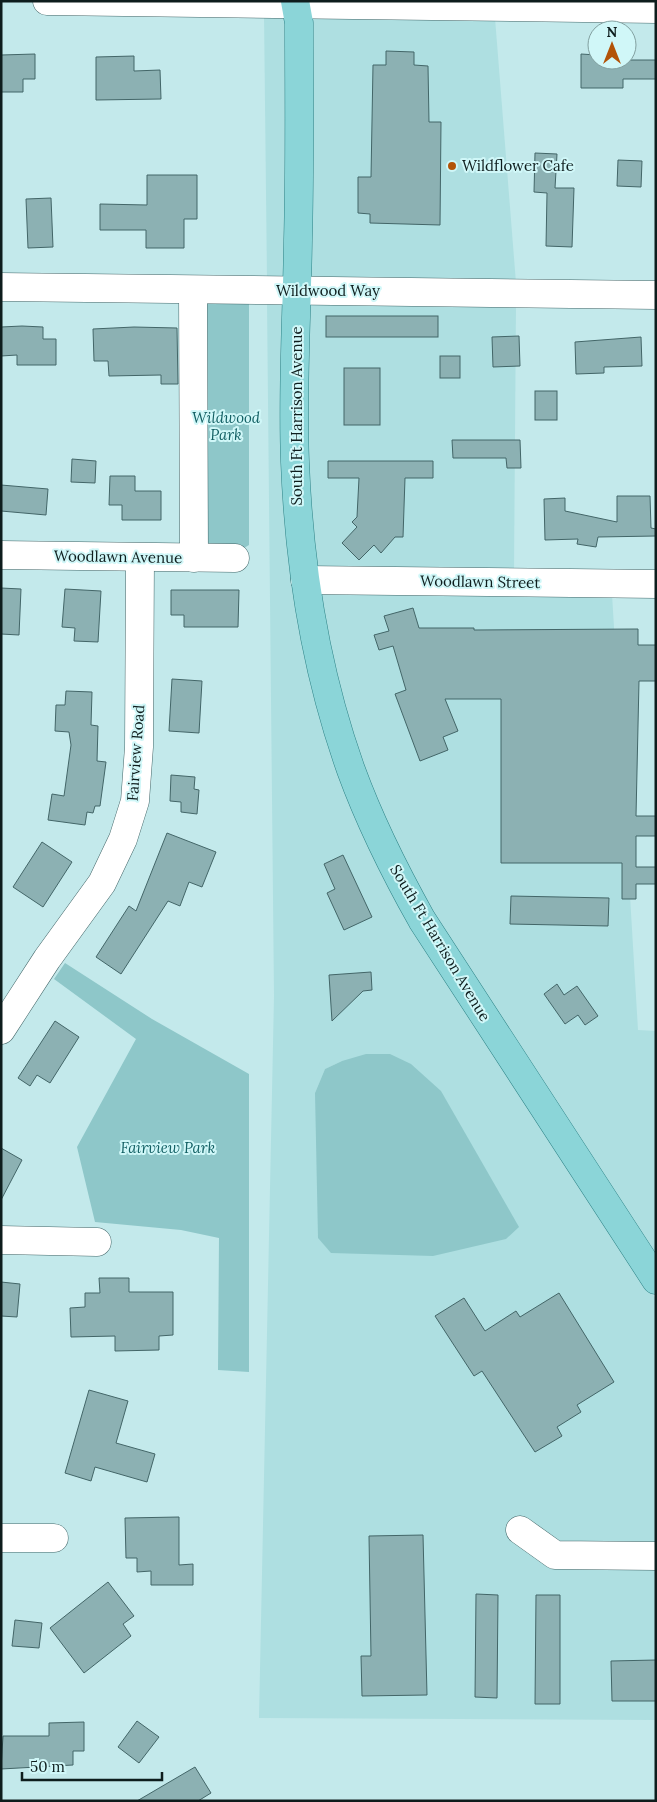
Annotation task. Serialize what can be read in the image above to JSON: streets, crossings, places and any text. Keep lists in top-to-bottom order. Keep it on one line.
{"streets":{"main road":["South Ft Harrison Avenue"],"street":["Wildwood Way","Woodlawn Avenue","Woodlawn Street","Fairview Road"]},"crossings":[["Wildwood Way","South Ft Harrison Avenue"],["South Ft Harrison Avenue","Woodlawn Street"],["Woodlawn Avenue","Fairview Road"]],"parks":["Wildwood Park","Fairview Park"],"places":["Wildflower Cafe"],"scale_bar":"50 m","north":"top"}
